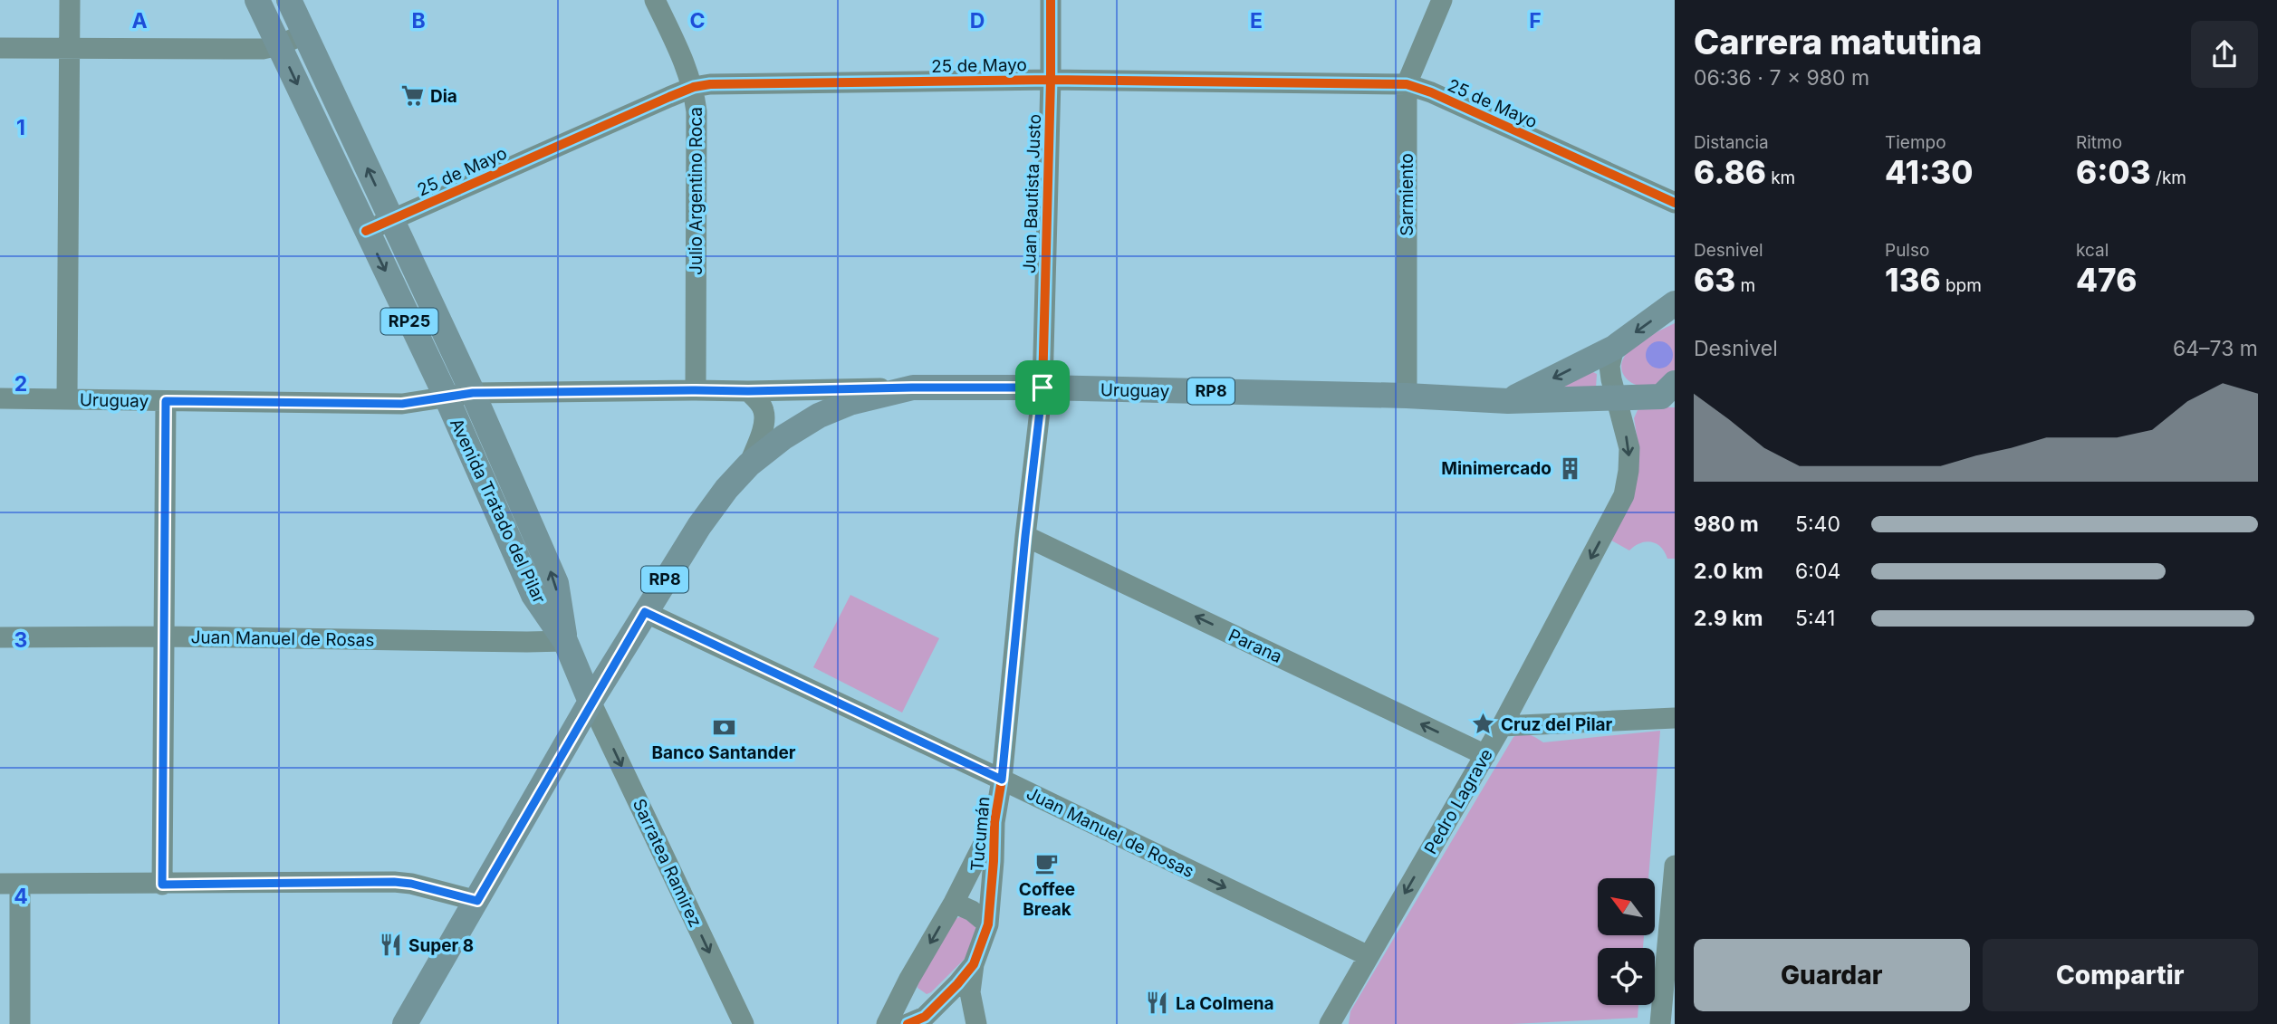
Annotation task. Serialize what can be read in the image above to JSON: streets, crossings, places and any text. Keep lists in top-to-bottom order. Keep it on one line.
{"streets":{"main road":["RP25","Uruguay","RP8","Avenida Tratado del Pilar"],"street":["25 de Mayo","Julio Argentino Roca","Juan Bautista Justo","Sarmiento","Juan Manuel de Rosas","Parana","Pedro Lagrave","Tucumán","Sarratea Ramirez"]},"crossings":[["25 de Mayo","Julio Argentino Roca"],["25 de Mayo","Juan Bautista Justo"],["25 de Mayo","Sarmiento"],["25 de Mayo","Avenida Tratado del Pilar"],["Julio Argentino Roca","Uruguay"],["Juan Bautista Justo","Uruguay"],["Juan Bautista Justo","Tucumán"],["Sarmiento","Uruguay"],["Uruguay","RP8"],["Uruguay","Avenida Tratado del Pilar"],["Uruguay","Tucumán"],["RP8","Avenida Tratado del Pilar"],["RP8","Juan Manuel de Rosas"],["RP8","Pedro Lagrave"],["RP8","Sarratea Ramirez"],["Avenida Tratado del Pilar","Juan Manuel de Rosas"],["Avenida Tratado del Pilar","Sarratea Ramirez"],["Juan Manuel de Rosas","Pedro Lagrave"],["Juan Manuel de Rosas","Tucumán"],["Parana","Pedro Lagrave"],["Parana","Tucumán"]],"one_way":["Parana","Pedro Lagrave","Sarratea Ramirez"],"places":{"supermarket":["Dia"],"building":["Minimercado"],"place":["Cruz del Pilar"],"bank":["Banco Santander"],"cafe":["Coffee Break"],"restaurant":["Super 8","La Colmena"]},"north":"top left","page":{"heading":["Carrera matutina","06:36 · 7 × 980 m"],"stats":[["Distancia","6.86 km"],["Tiempo","41:30"],["Ritmo","6:03 /km"],["Desnivel","63 m"],["Pulso","136 bpm"],["kcal","476"]],"chart":["Desnivel","64–73 m"],"list":[{"name":"980 m","note":"5:40"},{"name":"2.0 km","note":"6:04"},{"name":"2.9 km","note":"5:41"}],"buttons":["Guardar","Compartir"]},"grid":{"columns":["A","B","C","D","E","F"],"rows":["1","2","3","4"]}}
